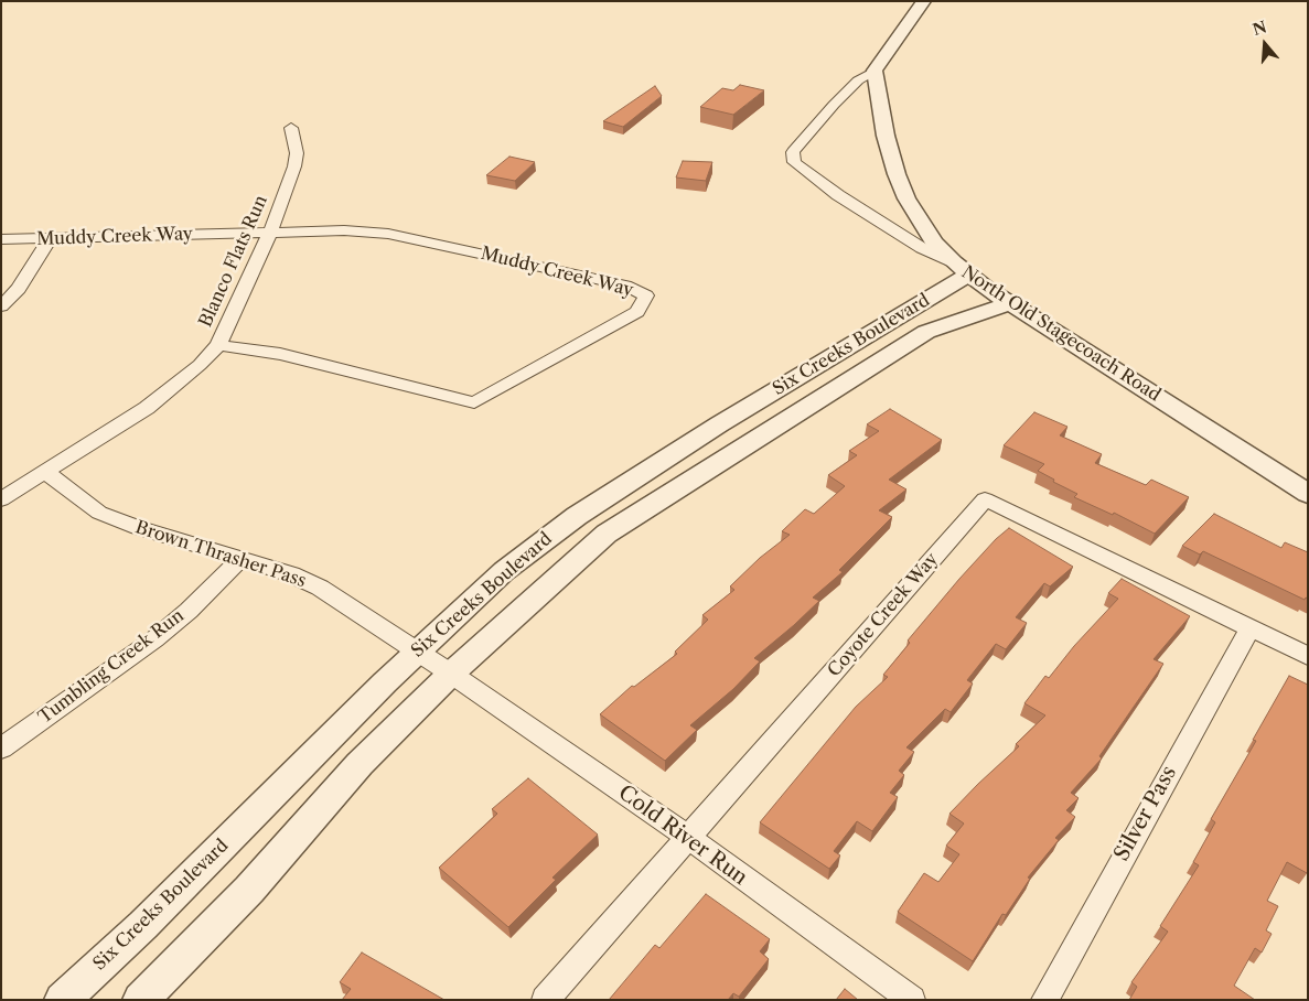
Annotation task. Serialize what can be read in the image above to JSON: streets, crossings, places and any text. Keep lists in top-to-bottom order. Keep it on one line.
{"streets":{"street":["Muddy Creek Way","Blanco Flats Run","North Old Stagecoach Road","Six Creeks Boulevard","Brown Thrasher Pass","Coyote Creek Way","Tumbling Creek Run","Silver Pass","Cold River Run"]},"crossings":[["Muddy Creek Way","Blanco Flats Run"],["Blanco Flats Run","Brown Thrasher Pass"],["North Old Stagecoach Road","Six Creeks Boulevard"],["Six Creeks Boulevard","Brown Thrasher Pass"],["Six Creeks Boulevard","Cold River Run"],["Brown Thrasher Pass","Tumbling Creek Run"],["Brown Thrasher Pass","Cold River Run"],["Coyote Creek Way","Silver Pass"],["Coyote Creek Way","Cold River Run"]],"north":"top"}
